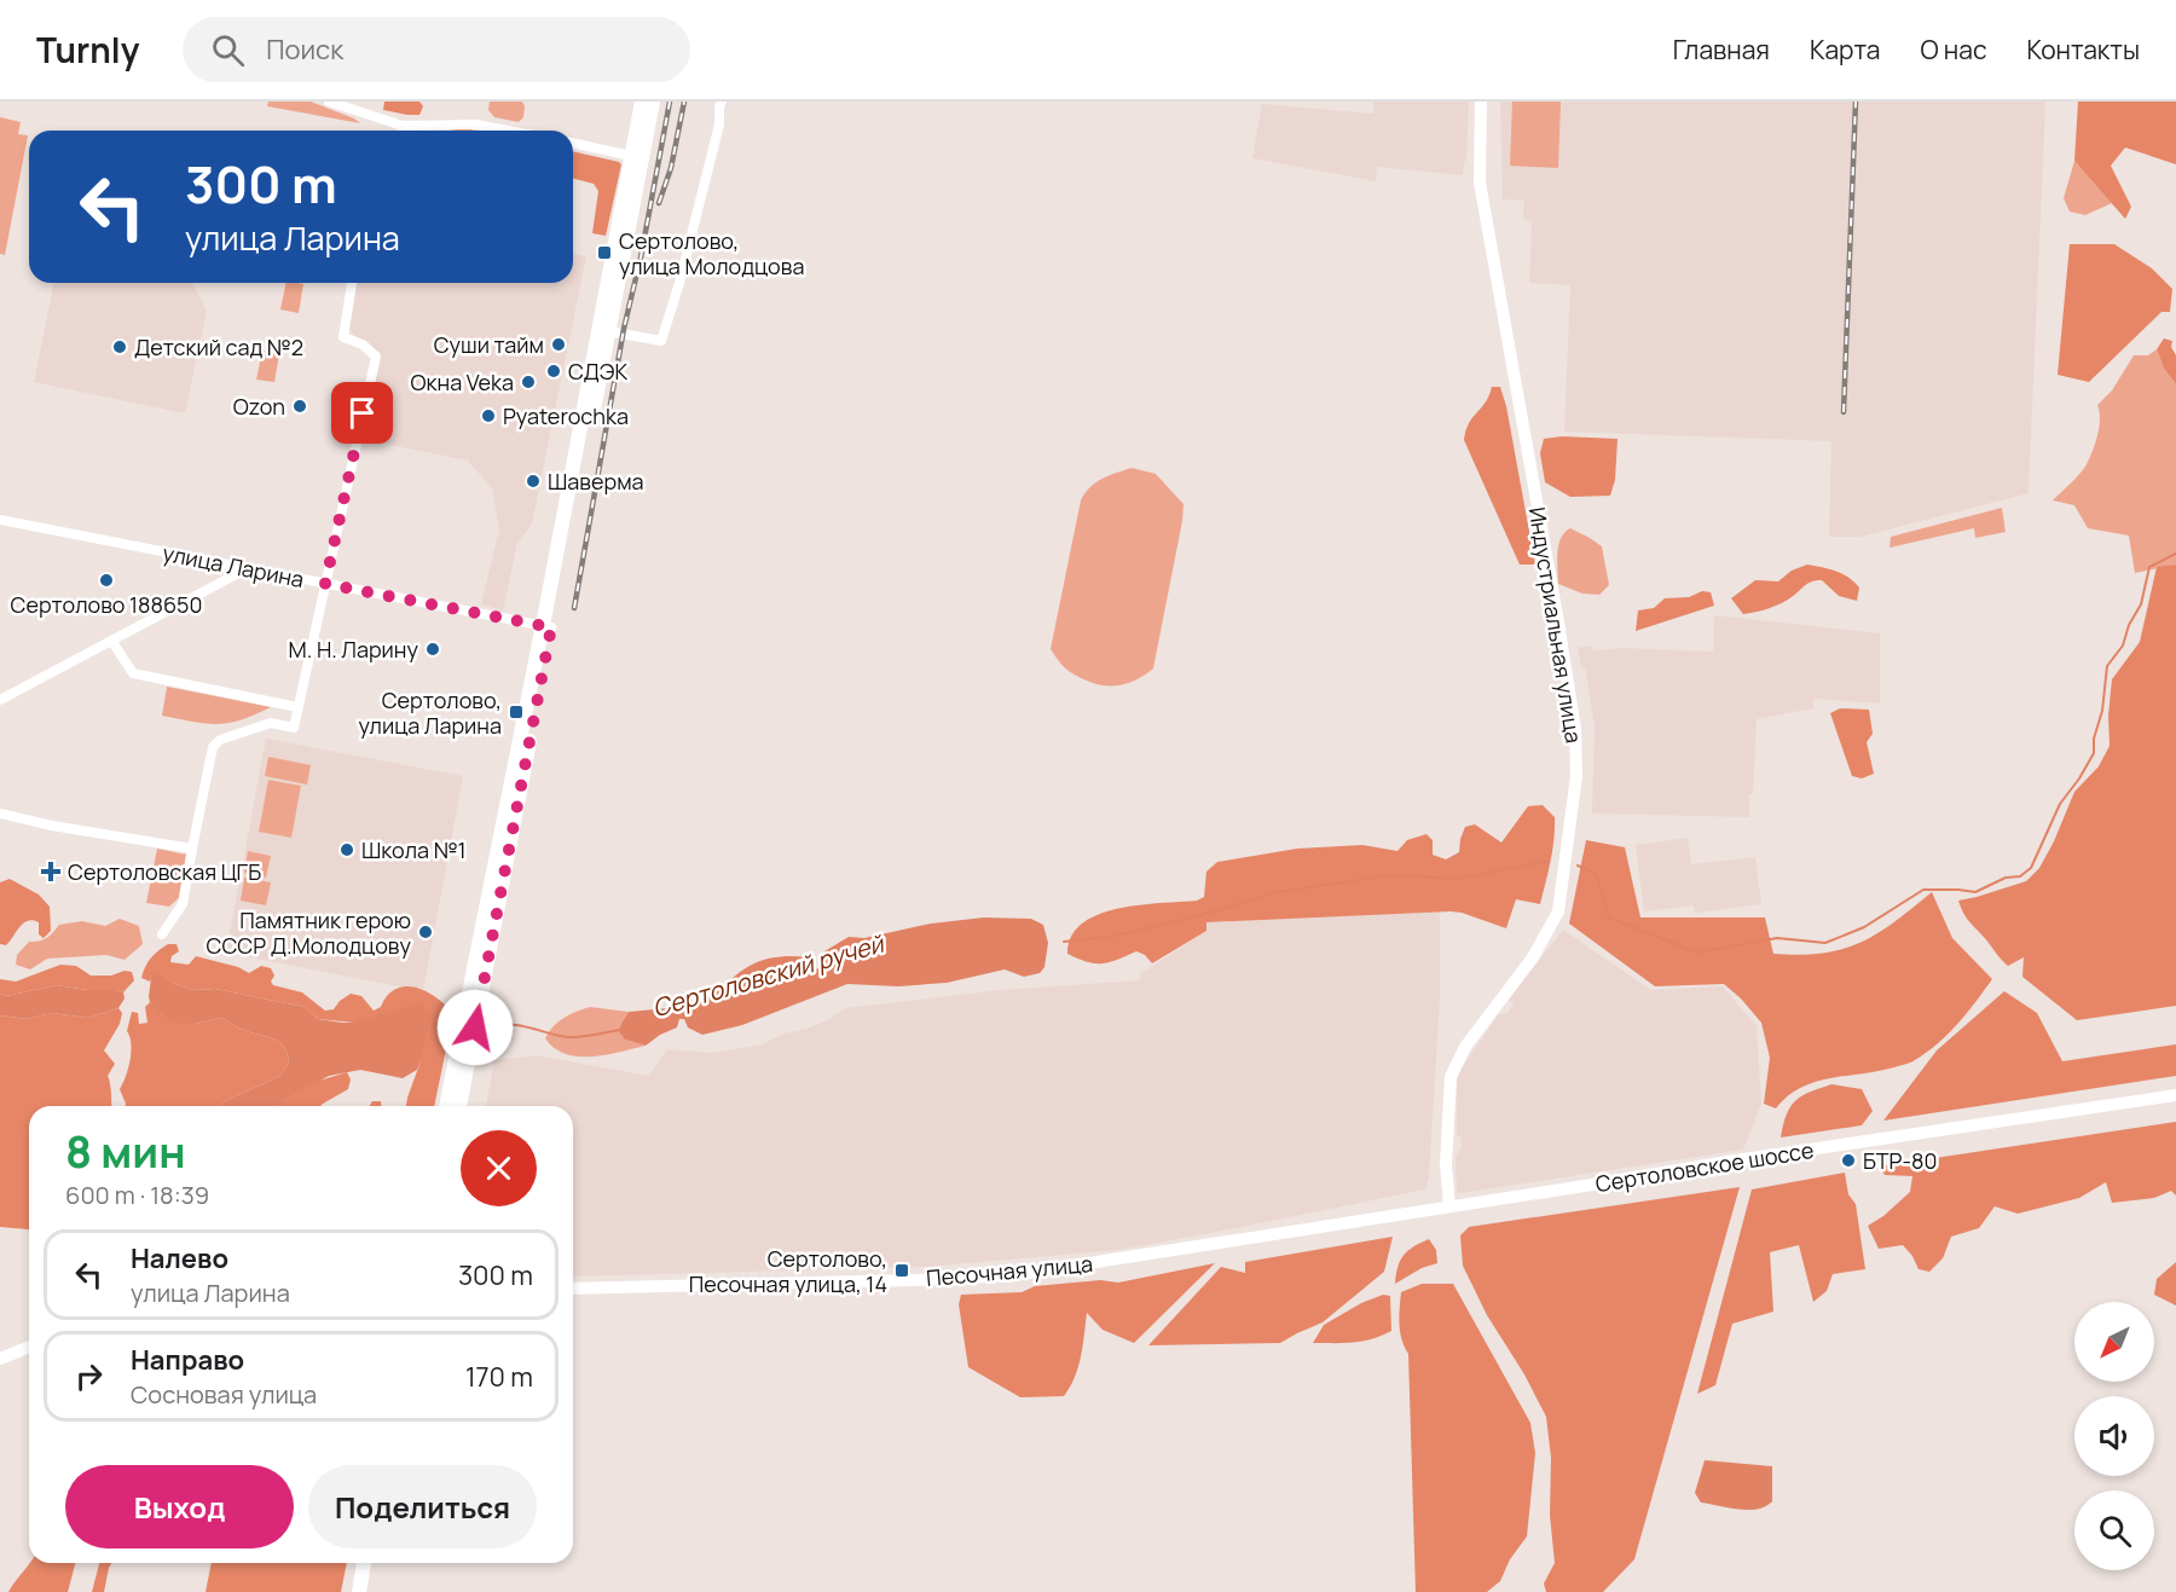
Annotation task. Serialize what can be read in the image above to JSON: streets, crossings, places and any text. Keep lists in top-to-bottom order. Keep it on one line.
{"streets":{"main road":["Индустриальная улица","Сертоловское шоссе","Песочная улица"],"street":["улица Ларина"]},"crossings":[["Индустриальная улица","Сертоловское шоссе"],["Индустриальная улица","Песочная улица"],["Сертоловское шоссе","Песочная улица"]],"water":["Сертоловский ручей"],"places":{"transit":["Сертолово, улица Молодцова","Сертолово, улица Ларина","Сертолово, Песочная улица, 14"],"other":["Суши тайм","Детский сад №2","СДЭК","Окна Veka","Ozon","Pyaterochka","Шаверма","Сертолово 188650","М. Н. Ларину","Школа №1","Памятник герою СССР Д.Молодцову","БТР-80"],"health":["Сертоловская ЦГБ"]},"north":"bottom left","page":{"header":"Turnly","search":"Поиск","nav":["Главная","Карта","О нас","Контакты"],"turn":["300 m","улица Ларина"],"heading":["8 мин","600 m · 18:39"],"list":[{"name":"Налево","note":"улица Ларина","value":"300 m"},{"name":"Направо","note":"Сосновая улица","value":"170 m"}],"buttons":["Выход","Поделиться"]}}
